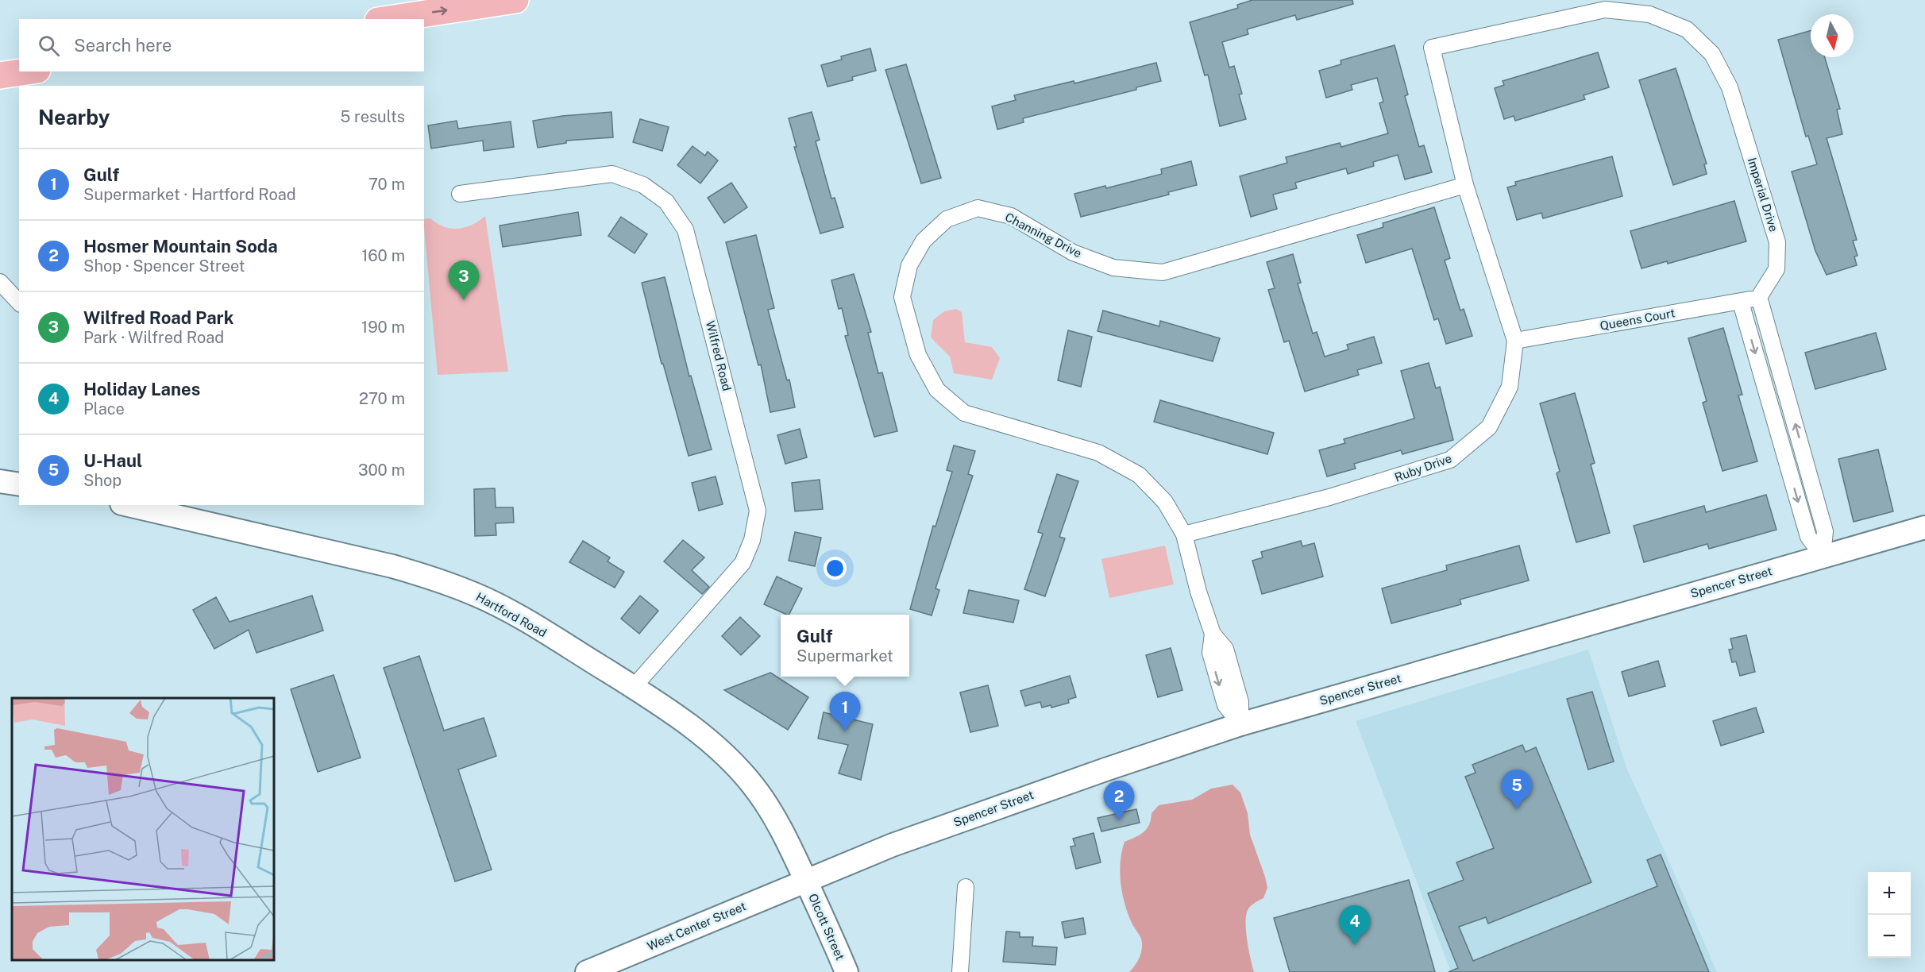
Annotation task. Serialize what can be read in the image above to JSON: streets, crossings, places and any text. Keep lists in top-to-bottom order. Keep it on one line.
{"streets":{"main road":["Spencer Street","Hartford Road","West Center Street","Olcott Street"],"street":["Imperial Drive","Channing Drive","Queens Court","Wilfred Road","Ruby Drive"]},"crossings":[["Imperial Drive","Channing Drive"],["Imperial Drive","Queens Court"],["Imperial Drive","Ruby Drive"],["Channing Drive","Ruby Drive"],["Channing Drive","Spencer Street"],["Queens Court","Ruby Drive"],["Wilfred Road","Hartford Road"],["Spencer Street","Hartford Road"],["Spencer Street","West Center Street"],["Spencer Street","Olcott Street"],["Hartford Road","West Center Street"],["Hartford Road","Olcott Street"],["West Center Street","Olcott Street"]],"north":"bottom","page":{"search":"Search here","heading":["Nearby","5 results"],"list":[{"mark":"1","name":"Gulf","note":"Supermarket · Hartford Road","value":"70 m"},{"mark":"2","name":"Hosmer Mountain Soda","note":"Shop · Spencer Street","value":"160 m"},{"mark":"3","name":"Wilfred Road Park","note":"Park · Wilfred Road","value":"190 m"},{"mark":"4","name":"Holiday Lanes","note":"Place","value":"270 m"},{"mark":"5","name":"U-Haul","note":"Shop","value":"300 m"}],"pins":["3","1","5","2","4"],"popup":["Gulf","Supermarket"],"map_buttons":["+","−"]}}
